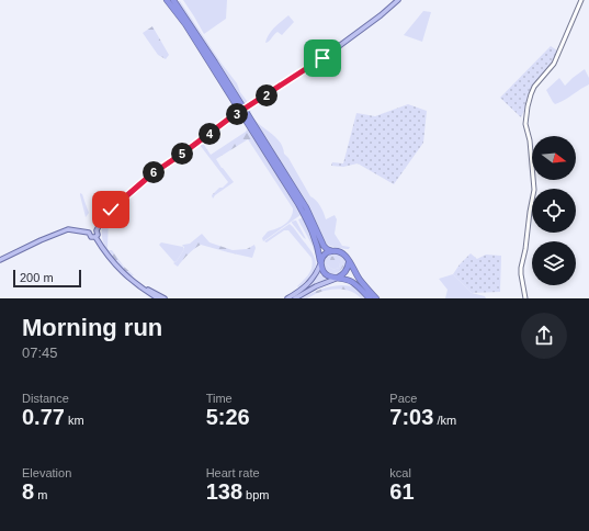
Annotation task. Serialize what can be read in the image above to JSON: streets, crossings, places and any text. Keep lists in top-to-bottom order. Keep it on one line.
{"scale_bar":"200 m","north":"right","page":{"pins":["2","3","4","5","6"],"scale":"200 m","heading":["Morning run","07:45"],"stats":[["Distance","0.77 km"],["Time","5:26"],["Pace","7:03 /km"],["Elevation","8 m"],["Heart rate","138 bpm"],["kcal","61"]]}}
